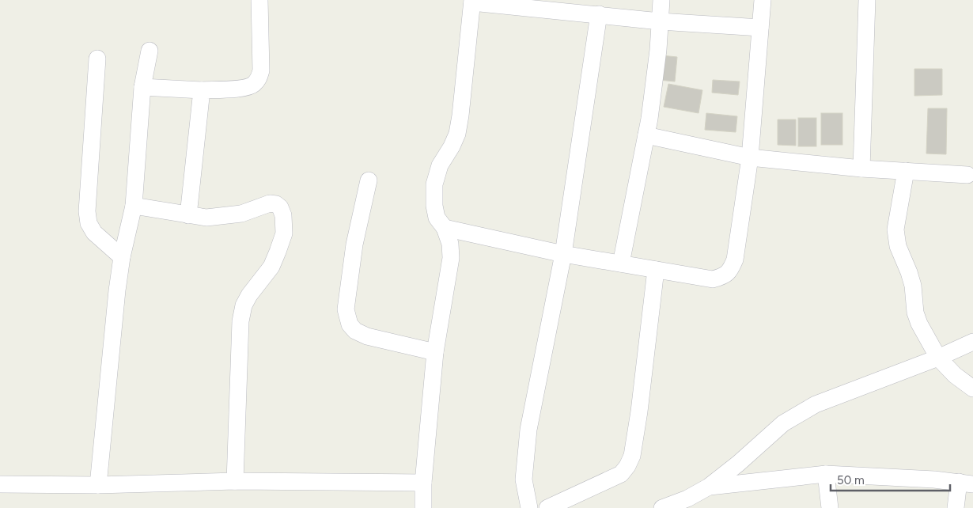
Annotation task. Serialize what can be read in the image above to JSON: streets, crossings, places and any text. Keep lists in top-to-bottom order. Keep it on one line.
{"scale_bar":"50 m"}
